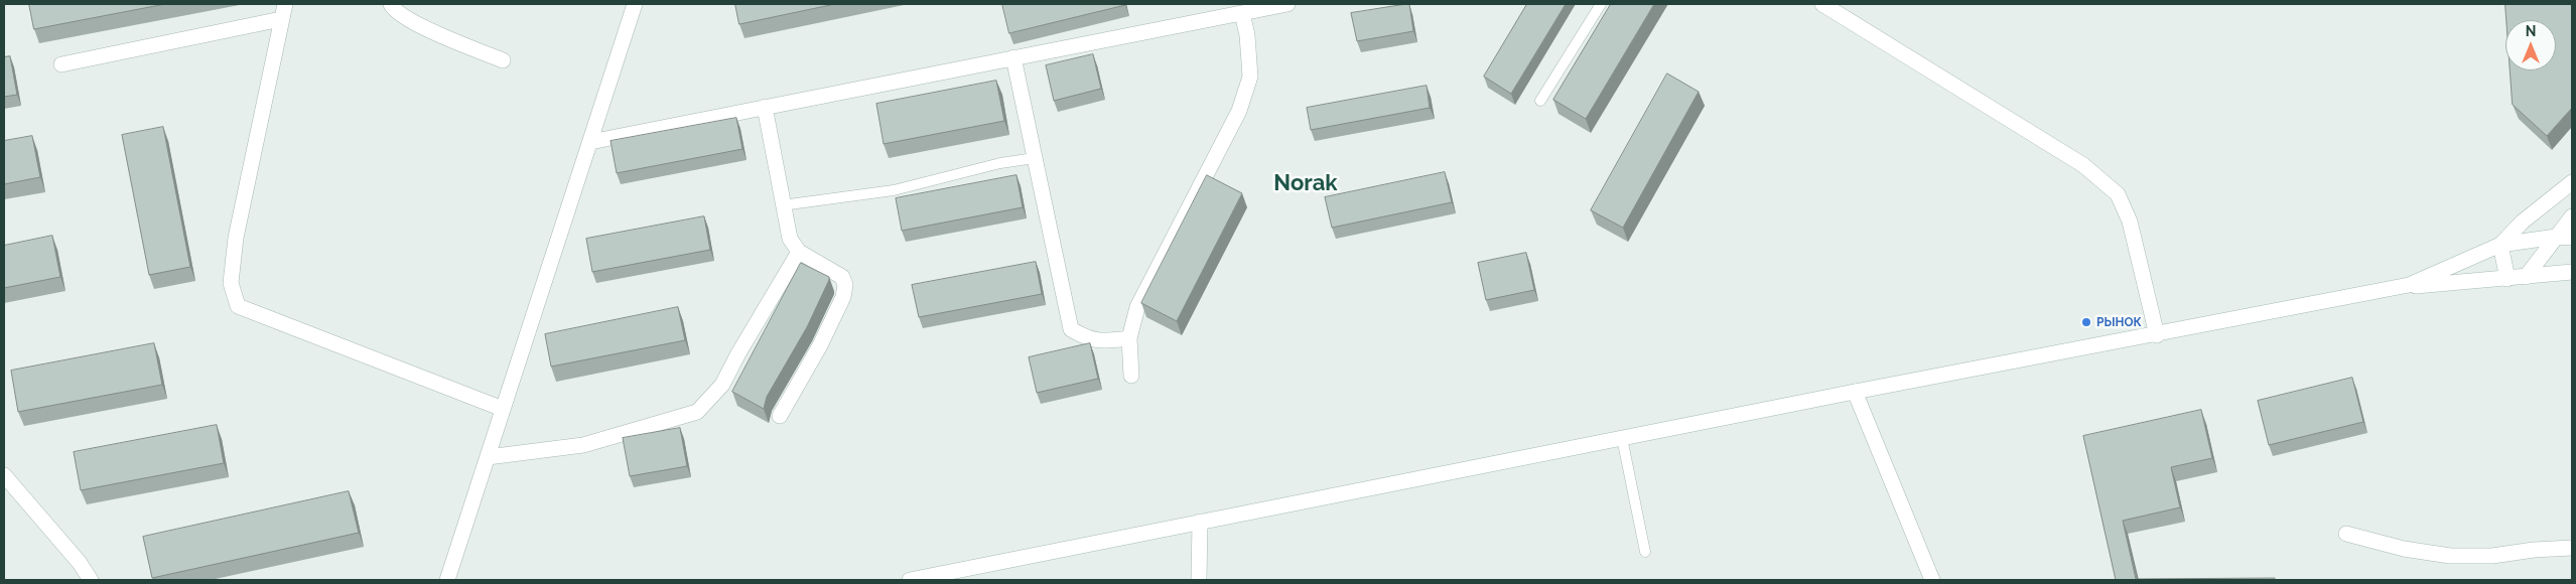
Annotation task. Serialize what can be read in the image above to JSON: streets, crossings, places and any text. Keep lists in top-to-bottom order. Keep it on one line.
{"districts":["Norak"],"places":["РЫНОК"],"north":"top"}
